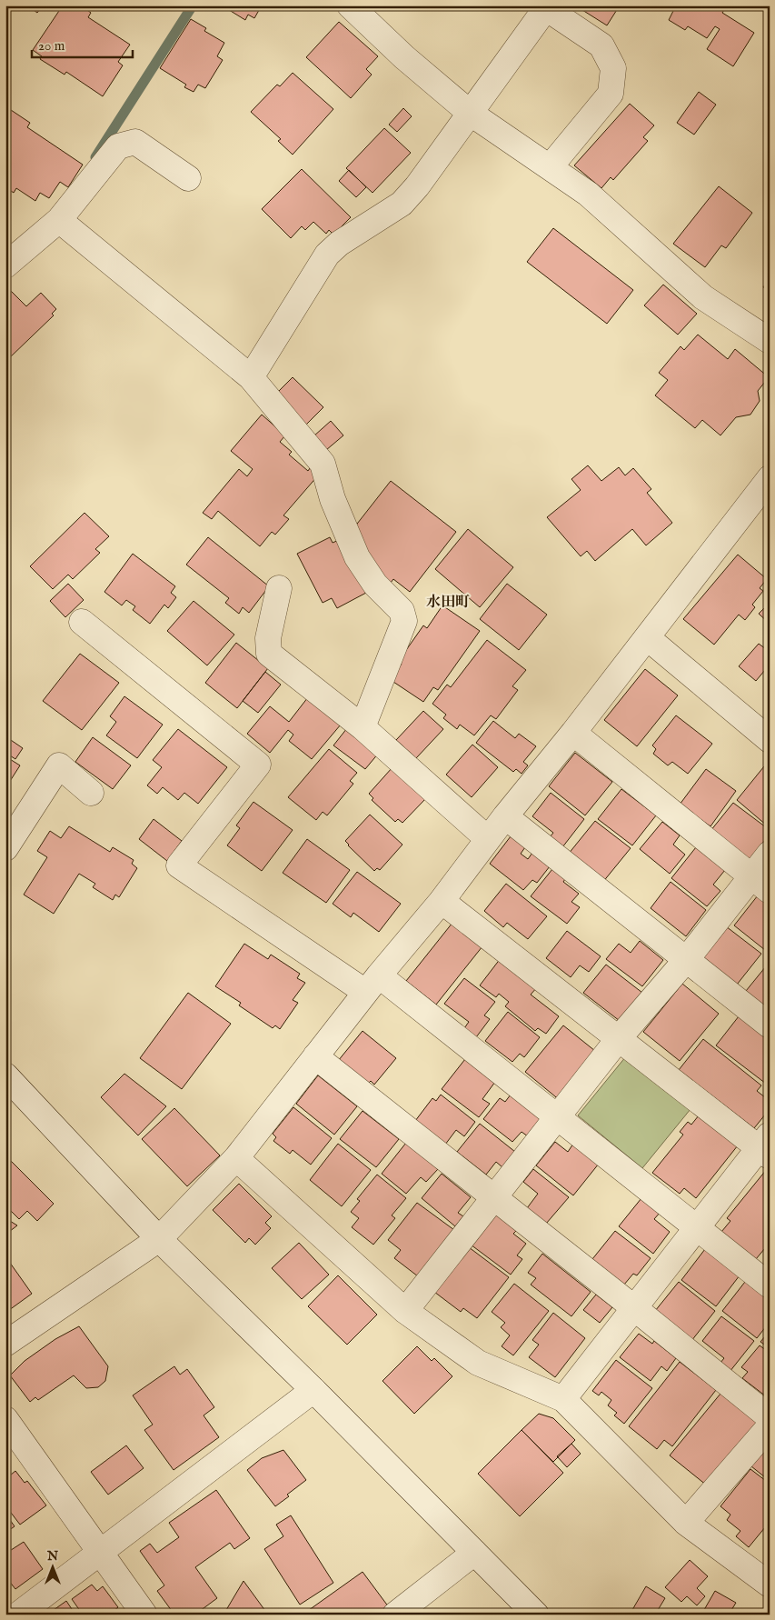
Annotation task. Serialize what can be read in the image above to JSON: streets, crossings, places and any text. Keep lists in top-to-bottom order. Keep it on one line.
{"districts":["水田町"],"scale_bar":"20 m","north":"top"}
